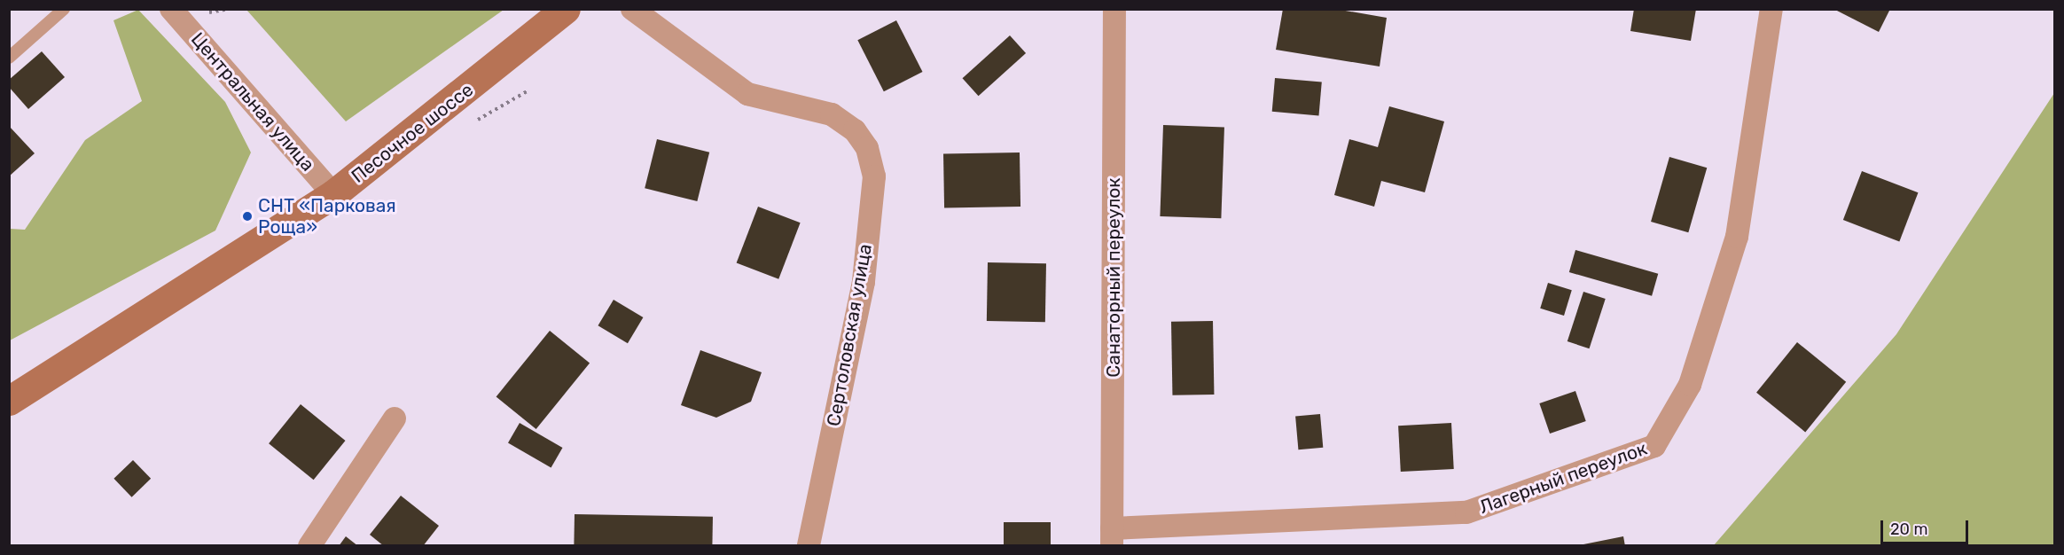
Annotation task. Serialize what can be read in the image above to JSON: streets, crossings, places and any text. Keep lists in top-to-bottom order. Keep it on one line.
{"streets":{"main road":["Песочное шоссе"],"street":["Центральная улица","Санаторный переулок","Сертоловская улица","Лагерный переулок"]},"crossings":[["Центральная улица","Песочное шоссе"],["Санаторный переулок","Лагерный переулок"]],"places":["СНТ «Парковая Роща»"],"scale_bar":"20 m"}
